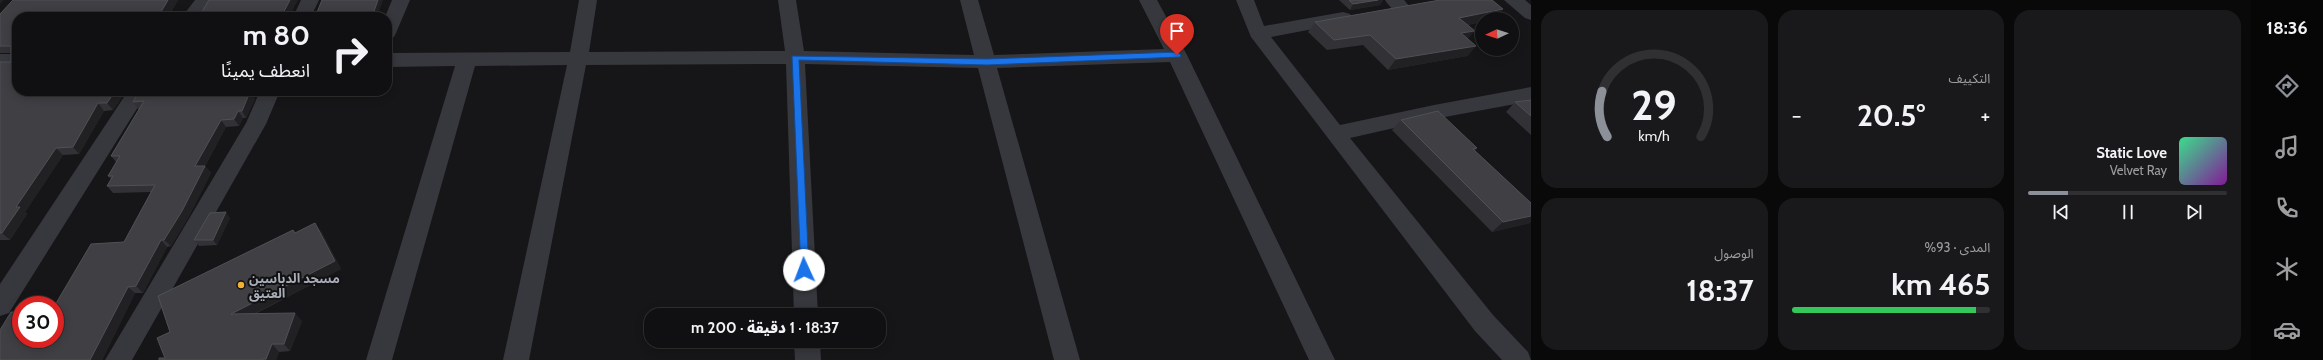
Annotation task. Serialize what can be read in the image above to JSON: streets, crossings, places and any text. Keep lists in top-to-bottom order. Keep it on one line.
{"places":["مسجد الدباسين العتيق"],"north":"left","page":{"tabs":"18:36","tile":["التكييف",["المدى · 93%","465 km"],["الوصول","18:37"]],"turn":["80 m","انعطف يمينًا"],"heat":["−","20.5°","+"],"song":["Static Love","Velvet Ray"],"limit":"30","trip":"18:37 · 1 دقيقة · 200 m","gauge":["29","km/h"]}}
